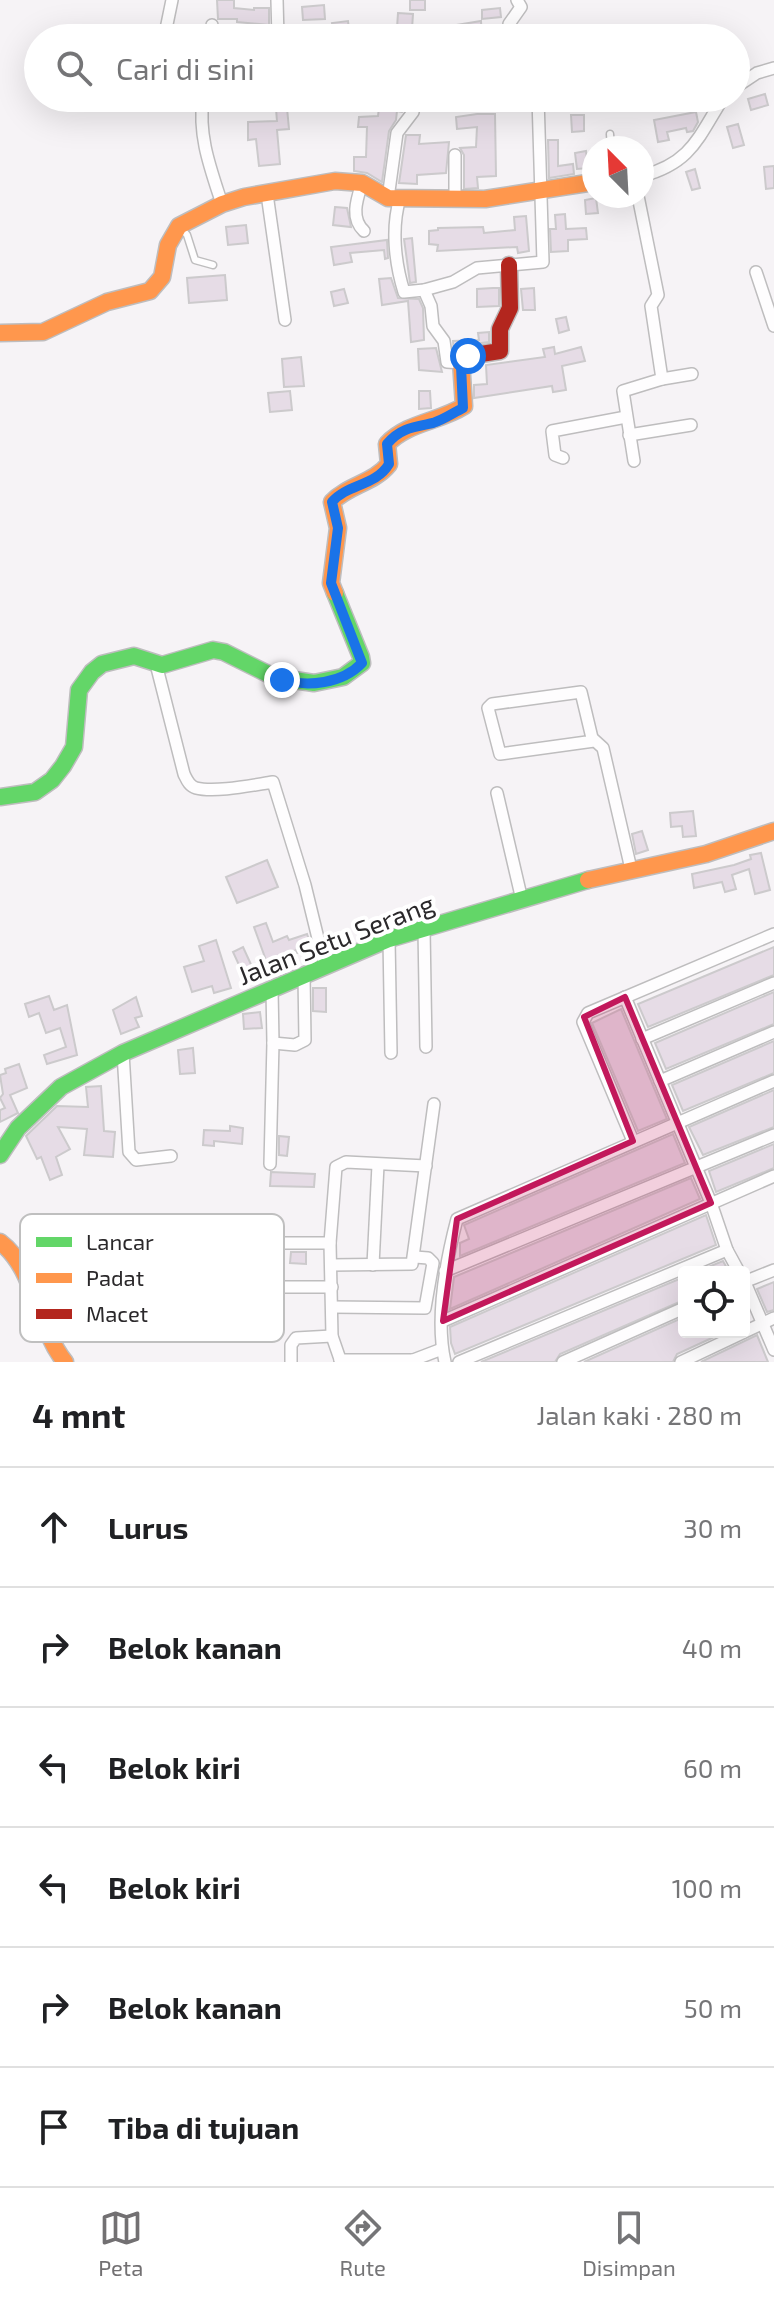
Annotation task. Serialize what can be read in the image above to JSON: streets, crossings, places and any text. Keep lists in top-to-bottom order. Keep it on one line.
{"streets":{"street":["Jalan Setu Serang"]},"legend":["Lancar","Padat","Macet"],"north":"top left","page":{"search":"Cari di sini","heading":["4 mnt","Jalan kaki · 280 m"],"list":[["Lurus","30 m"],["Belok kanan","40 m"],["Belok kiri","60 m"],["Belok kiri","100 m"],["Belok kanan","50 m"],"Tiba di tujuan"],"nav":["Peta","Rute","Disimpan"]}}
